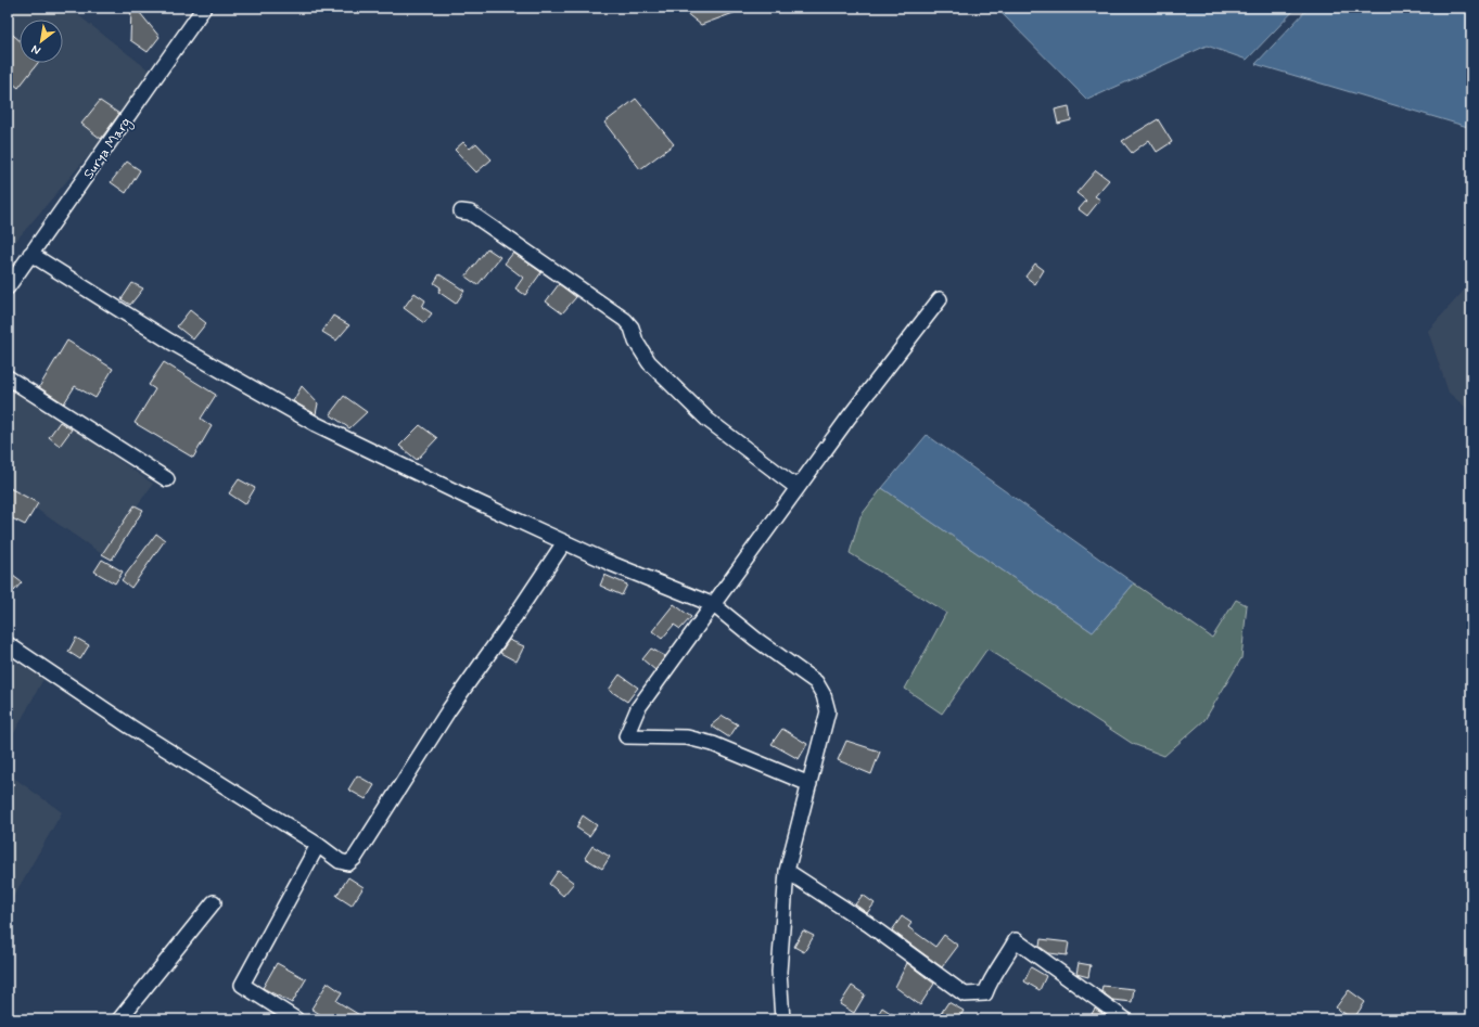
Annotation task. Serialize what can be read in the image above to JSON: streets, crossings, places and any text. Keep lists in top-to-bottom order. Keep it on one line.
{"streets":{"street":["Surya Marg"]},"north":"bottom left"}
